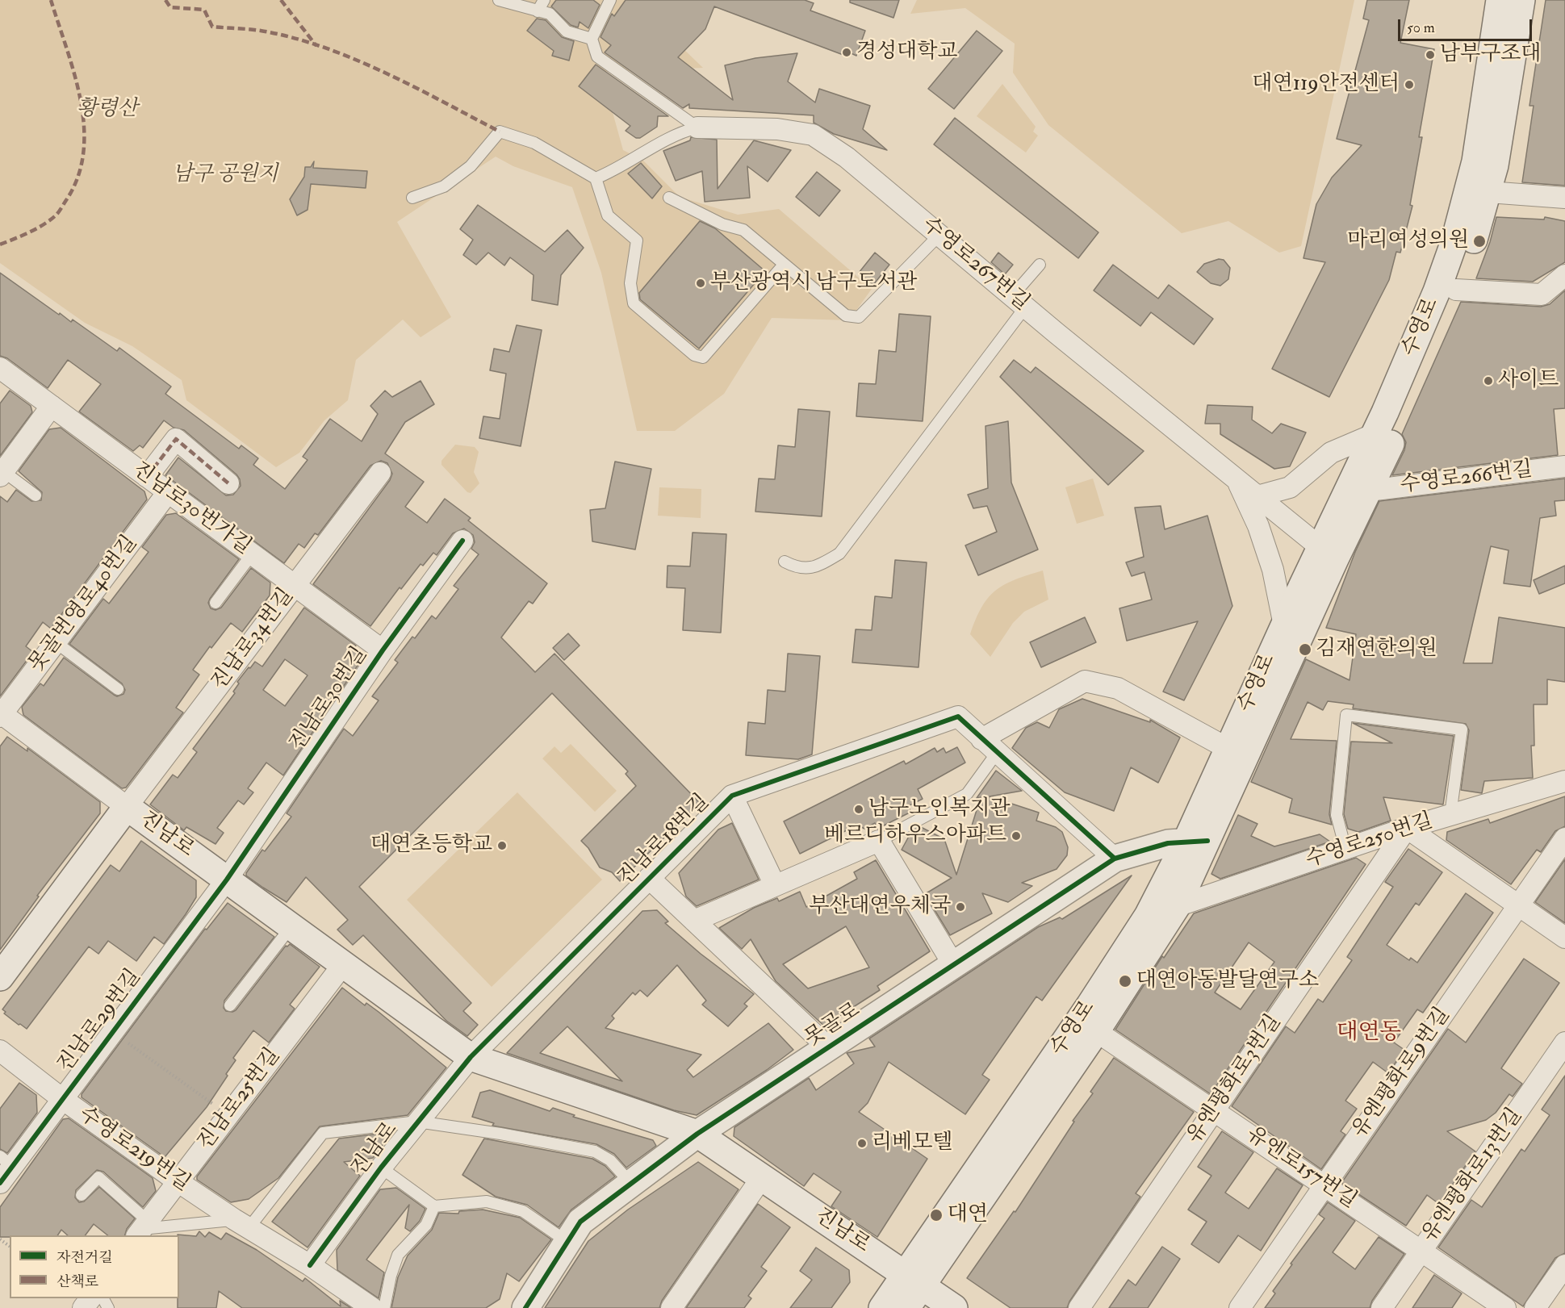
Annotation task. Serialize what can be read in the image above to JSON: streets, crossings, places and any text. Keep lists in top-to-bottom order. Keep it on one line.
{"streets":{"main road":["수영로","진남로","못골로"],"street":["수영로267번길","수영로266번길","진남로30번가길","못골번영로40번길","진남로34번길","진남로30번길","진남로18번길","수영로250번길","진남로29번길","유엔평화로9번길","유엔평화로3번길","진남로25번길","수영로219번길","유엔로157번길","유엔평화로13번길"]},"crossings":[["수영로267번길","수영로"],["수영로","수영로266번길"],["수영로","진남로"],["수영로","수영로250번길"],["수영로","못골로"],["수영로","유엔로157번길"],["진남로30번가길","못골번영로40번길"],["진남로30번가길","진남로34번길"],["진남로30번가길","진남로30번길"],["진남로34번길","진남로"],["진남로30번길","진남로"],["진남로30번길","진남로29번길"],["진남로","진남로18번길"],["진남로","진남로29번길"],["진남로","못골로"],["진남로","진남로25번길"],["진남로","수영로219번길"],["진남로18번길","못골로"],["수영로250번길","유엔평화로3번길"],["진남로29번길","수영로219번길"],["유엔평화로9번길","유엔로157번길"],["유엔평화로3번길","유엔로157번길"],["진남로25번길","수영로219번길"],["유엔로157번길","유엔평화로13번길"]],"districts":["대연동"],"parks":["황령산","남구 공원지"],"places":["경성대학교","남부구조대","대연119안전센터","마리여성의원","부산광역시 남구도서관","사이트","김재연한의원","남구노인복지관","베르디하우스아파트","대연초등학교","부산대연우체국","대연아동발달연구소","리베모텔","대연"],"legend":["자전거길","산책로"],"scale_bar":"50 m"}
